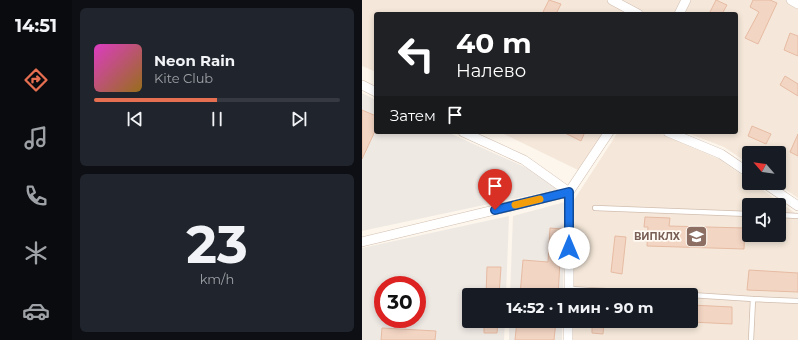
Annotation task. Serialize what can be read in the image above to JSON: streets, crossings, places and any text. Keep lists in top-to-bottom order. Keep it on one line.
{"places":{"school or university":["ВИПКЛХ"]},"north":"top left","page":{"tabs":"14:51","turn":["40 m","Налево"],"song":["Neon Rain","Kite Club"],"then":"Затем","tile":["23","km/h"],"limit":"30","trip":"14:52 · 1 мин · 90 m"}}
